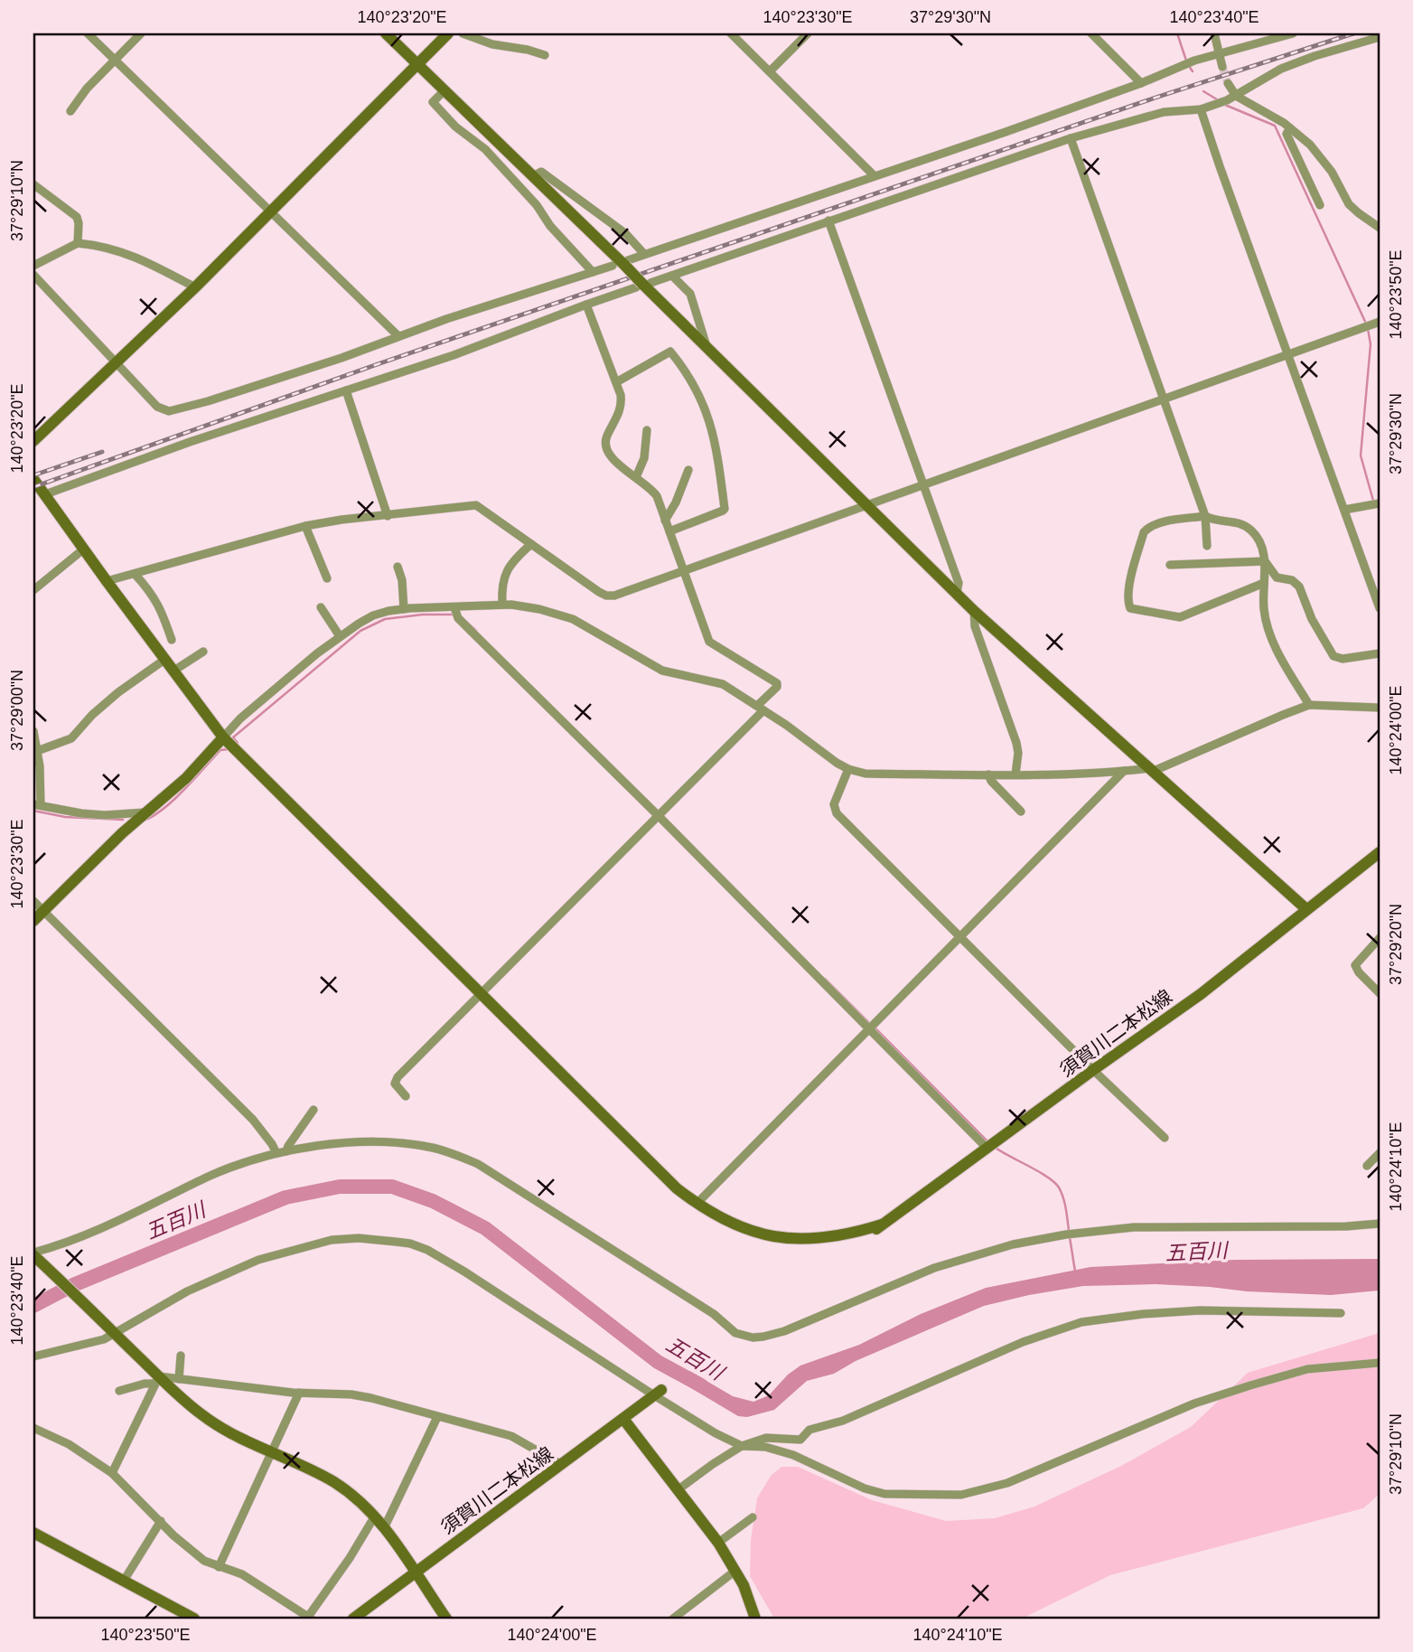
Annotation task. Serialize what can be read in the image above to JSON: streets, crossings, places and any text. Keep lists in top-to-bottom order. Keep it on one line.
{"streets":{"street":["須賀川二本松線"]},"water":["五百川"],"coordinates":["140°23'20\"E","140°23'30\"E","37°29'30\"N","140°23'40\"E","37°29'10\"N","140°23'50\"E","37°29'00\"N","140°24'00\"E","37°29'20\"N","140°24'10\"E"]}
